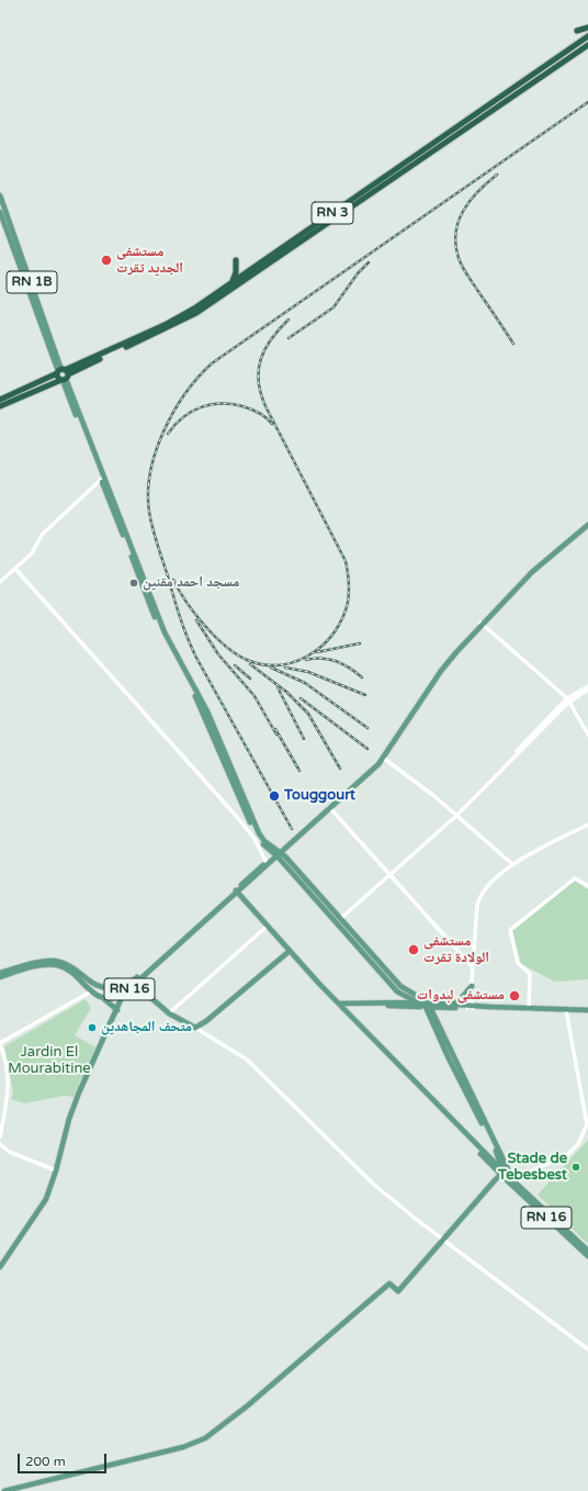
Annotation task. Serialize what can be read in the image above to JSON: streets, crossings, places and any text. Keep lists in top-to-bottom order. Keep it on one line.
{"streets":{"highway":["RN 3"],"main road":["RN 1B","RN 16"]},"crossings":[["RN 3","RN 1B"]],"parks":["Jardin El Mourabitine"],"places":["مستشفى الجديد تقرت","مسجد احمد مقنين","Touggourt","مستشفى الولادة تقرت","مستشفى لبدوات","متحف المجاهدين","Stade de Tebesbest"],"scale_bar":"200 m"}
